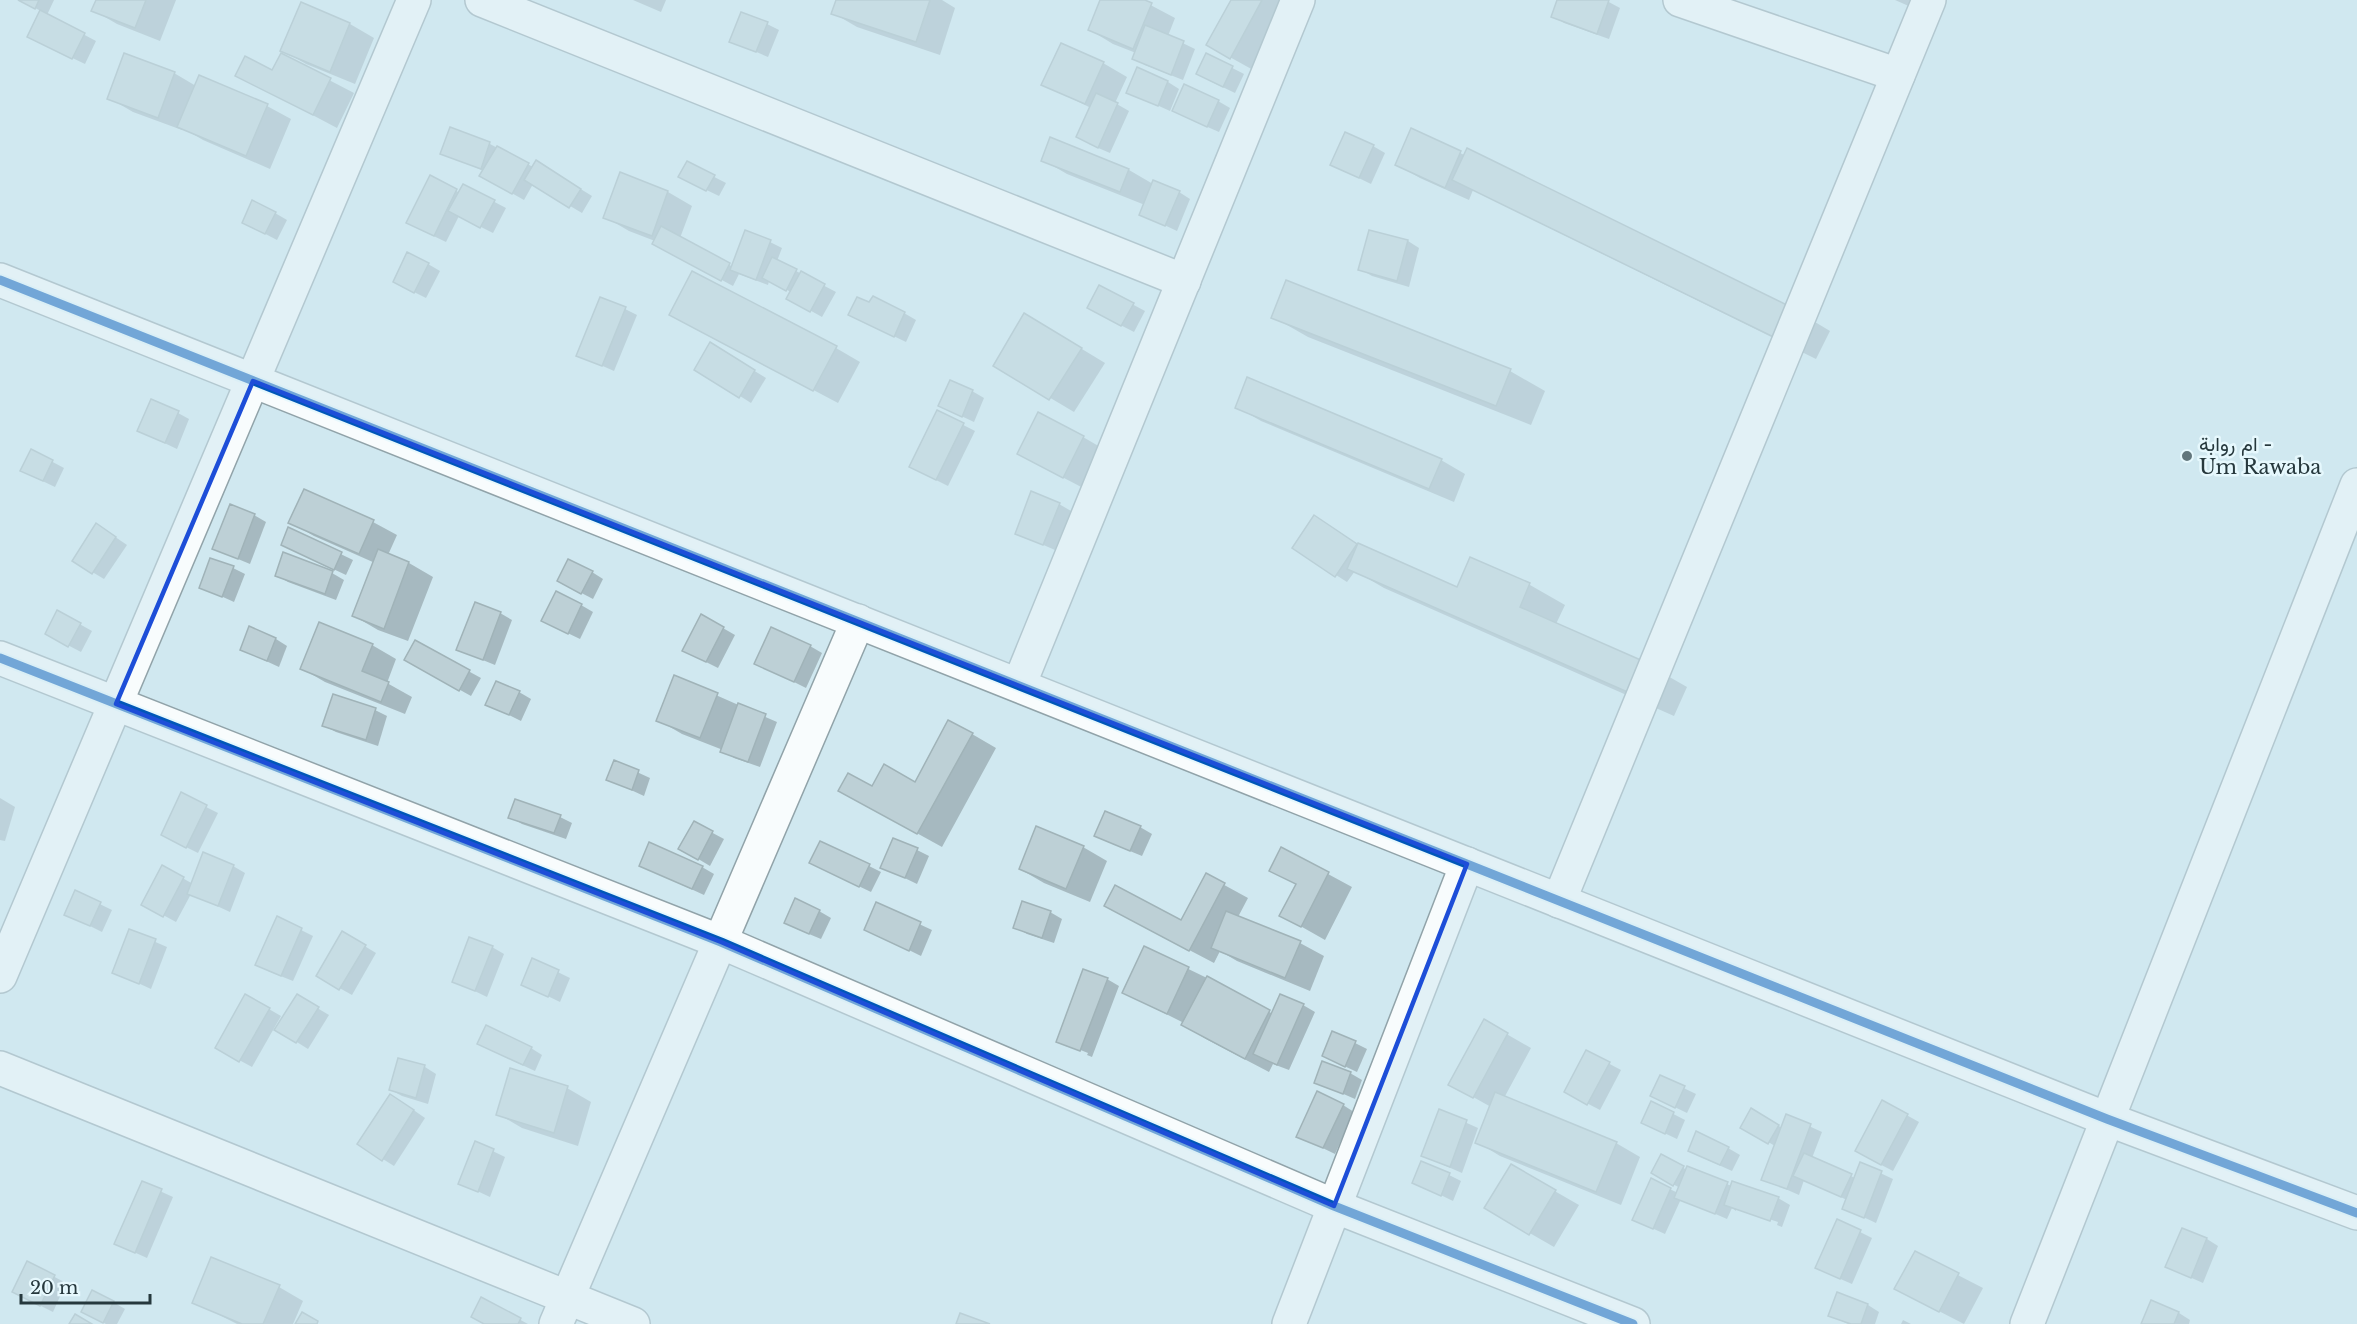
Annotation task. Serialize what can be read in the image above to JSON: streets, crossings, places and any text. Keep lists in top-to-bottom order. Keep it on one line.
{"places":["ام روابة - Um Rawaba"],"scale_bar":"20 m"}
